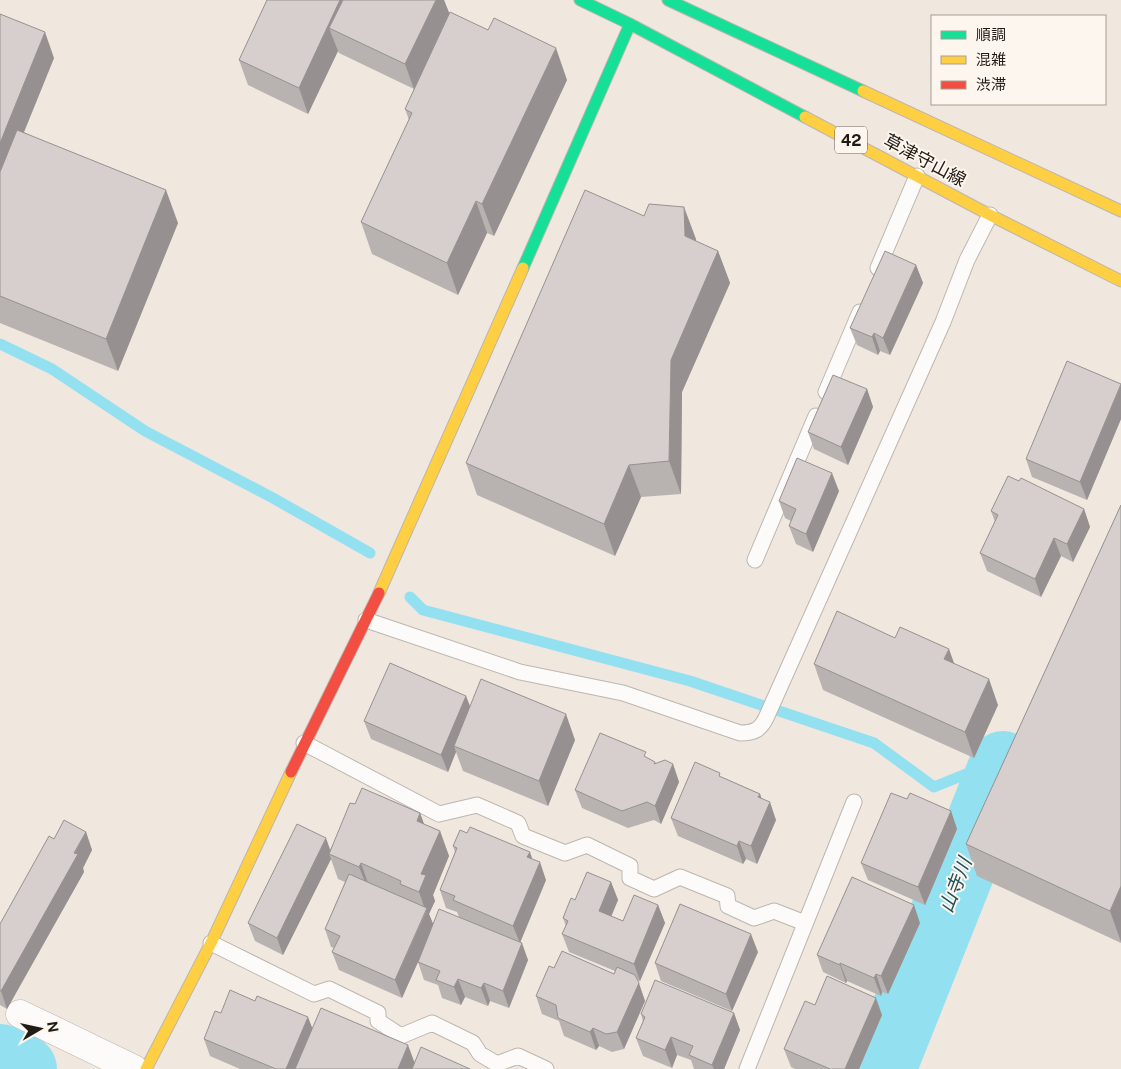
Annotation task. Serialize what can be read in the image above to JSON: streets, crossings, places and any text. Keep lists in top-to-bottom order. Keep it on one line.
{"streets":{"street":["42","草津守山線"]},"water":["山寺川"],"legend":["順調","混雑","渋滞"],"north":"right"}
